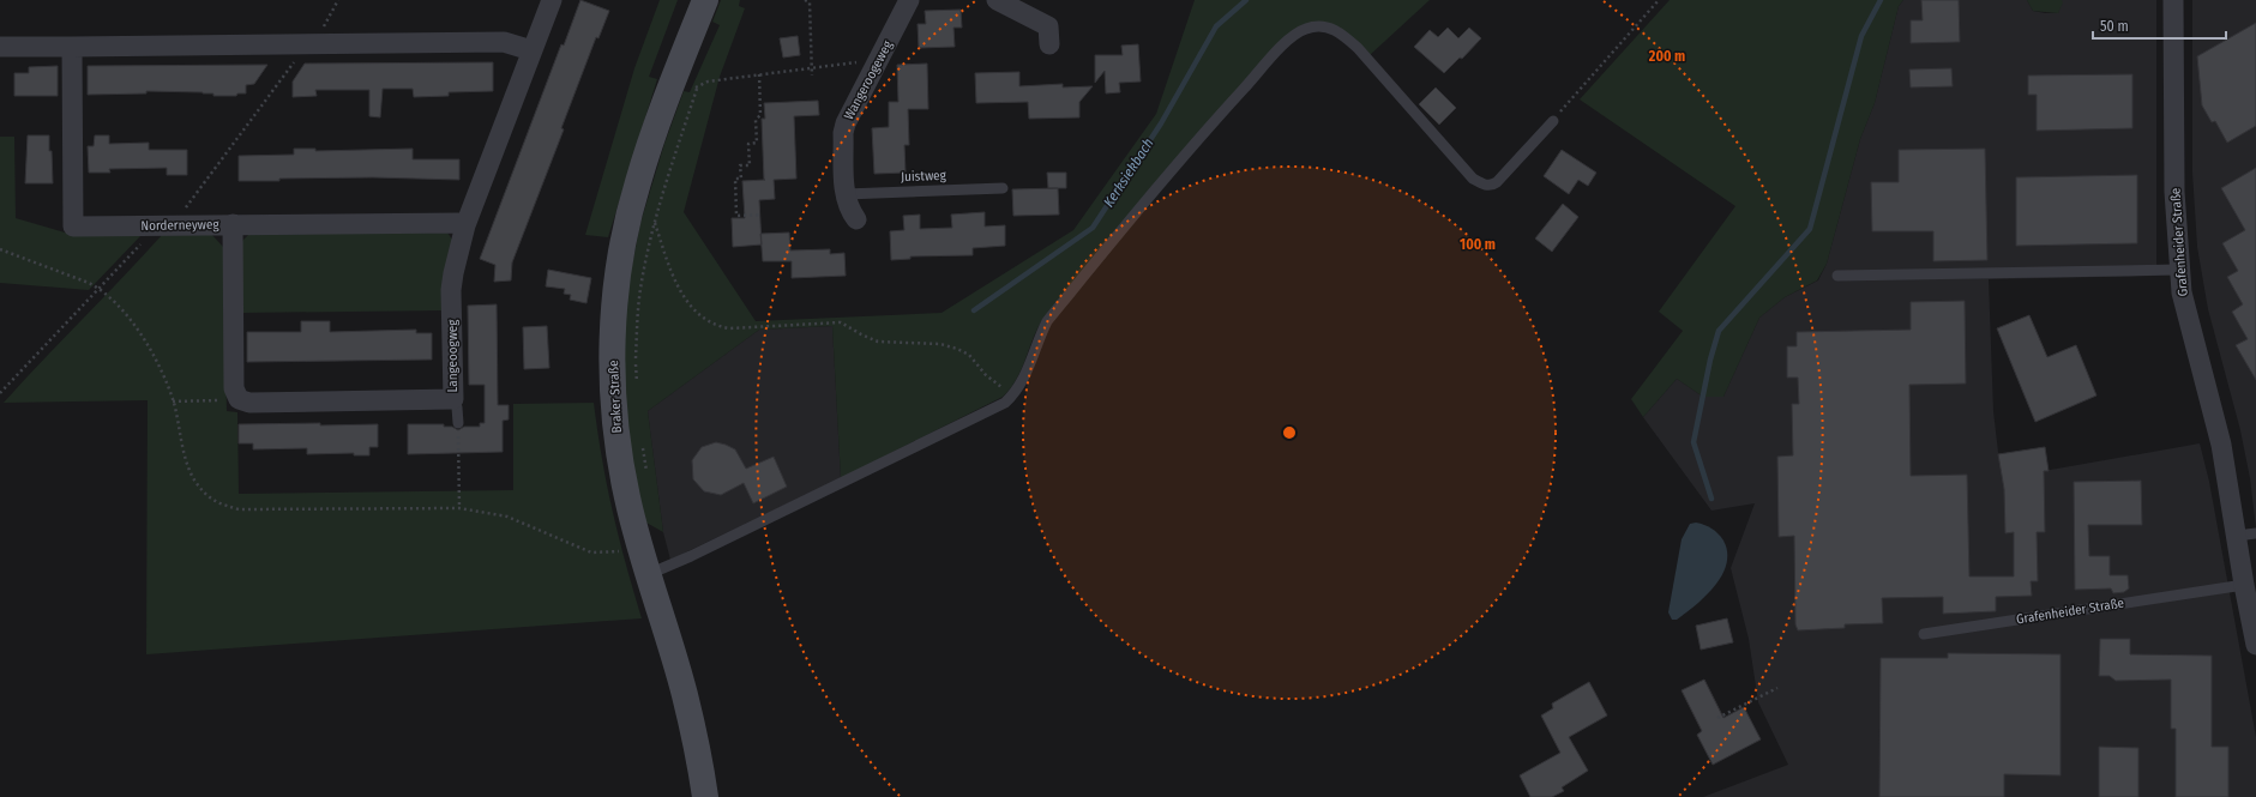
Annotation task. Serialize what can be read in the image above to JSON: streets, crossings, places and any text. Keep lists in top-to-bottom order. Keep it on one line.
{"streets":{"main road":["Braker Straße"],"street":["Wangeroogeweg","Norderneyweg","Grafenheider Straße","Langeoogweg"],"lane":["Juistweg"]},"crossings":[["Wangeroogeweg","Juistweg"],["Norderneyweg","Langeoogweg"]],"water":["Kerksiekbach"],"scale_bar":"50 m","rings":["200 m","100 m"]}
